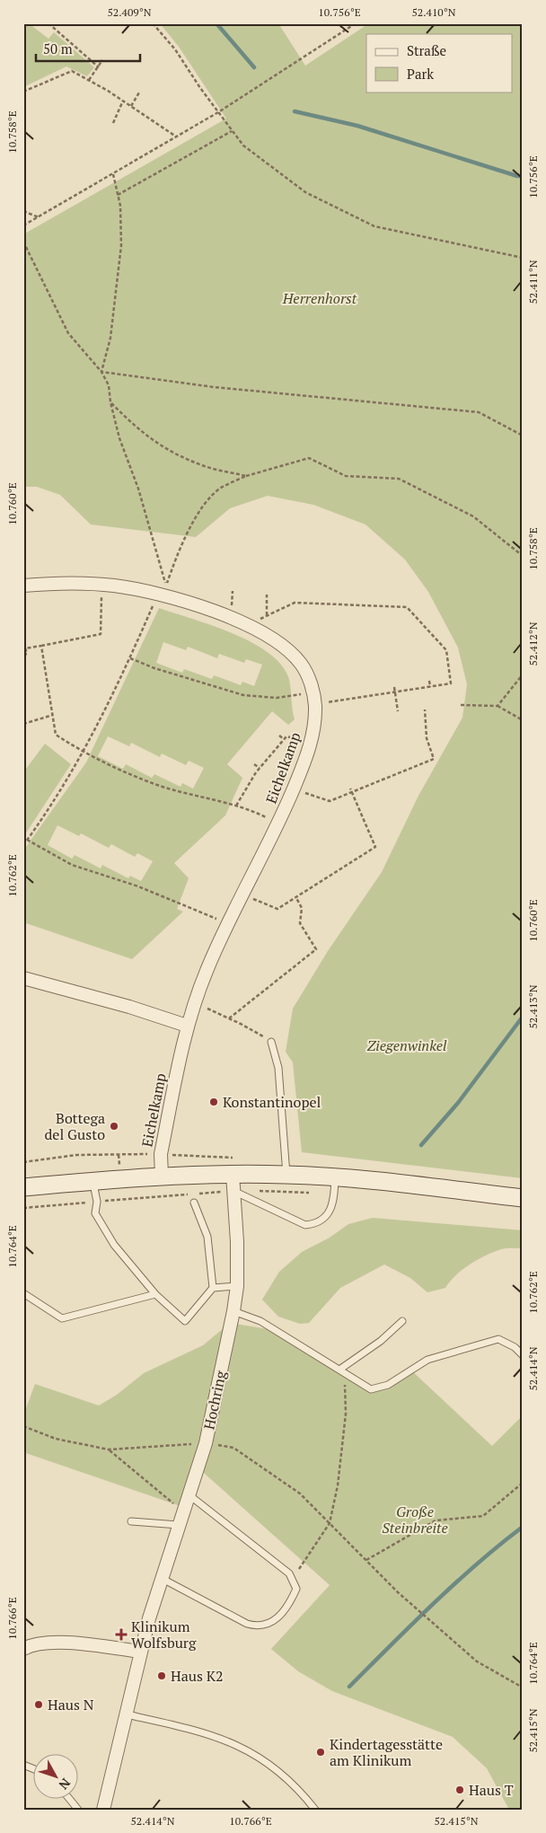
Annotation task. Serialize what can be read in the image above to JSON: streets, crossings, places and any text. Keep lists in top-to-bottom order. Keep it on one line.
{"streets":{"street":["Eichelkamp","Hochring"]},"parks":["Herrenhorst","Ziegenwinkel","Große Steinbreite"],"places":{"other":["Konstantinopel","Bottega del Gusto","Haus K2","Haus N","Kindertagesstätte am Klinikum","Haus T"],"health":["Klinikum Wolfsburg"]},"legend":["Straße","Park"],"scale_bar":"50 m","north":"bottom right","coordinates":["52.409°N","10.756°E","52.410°N","10.758°E","52.411°N","10.760°E","52.412°N","10.762°E","52.413°N","10.764°E","52.414°N","10.766°E","52.415°N"]}
